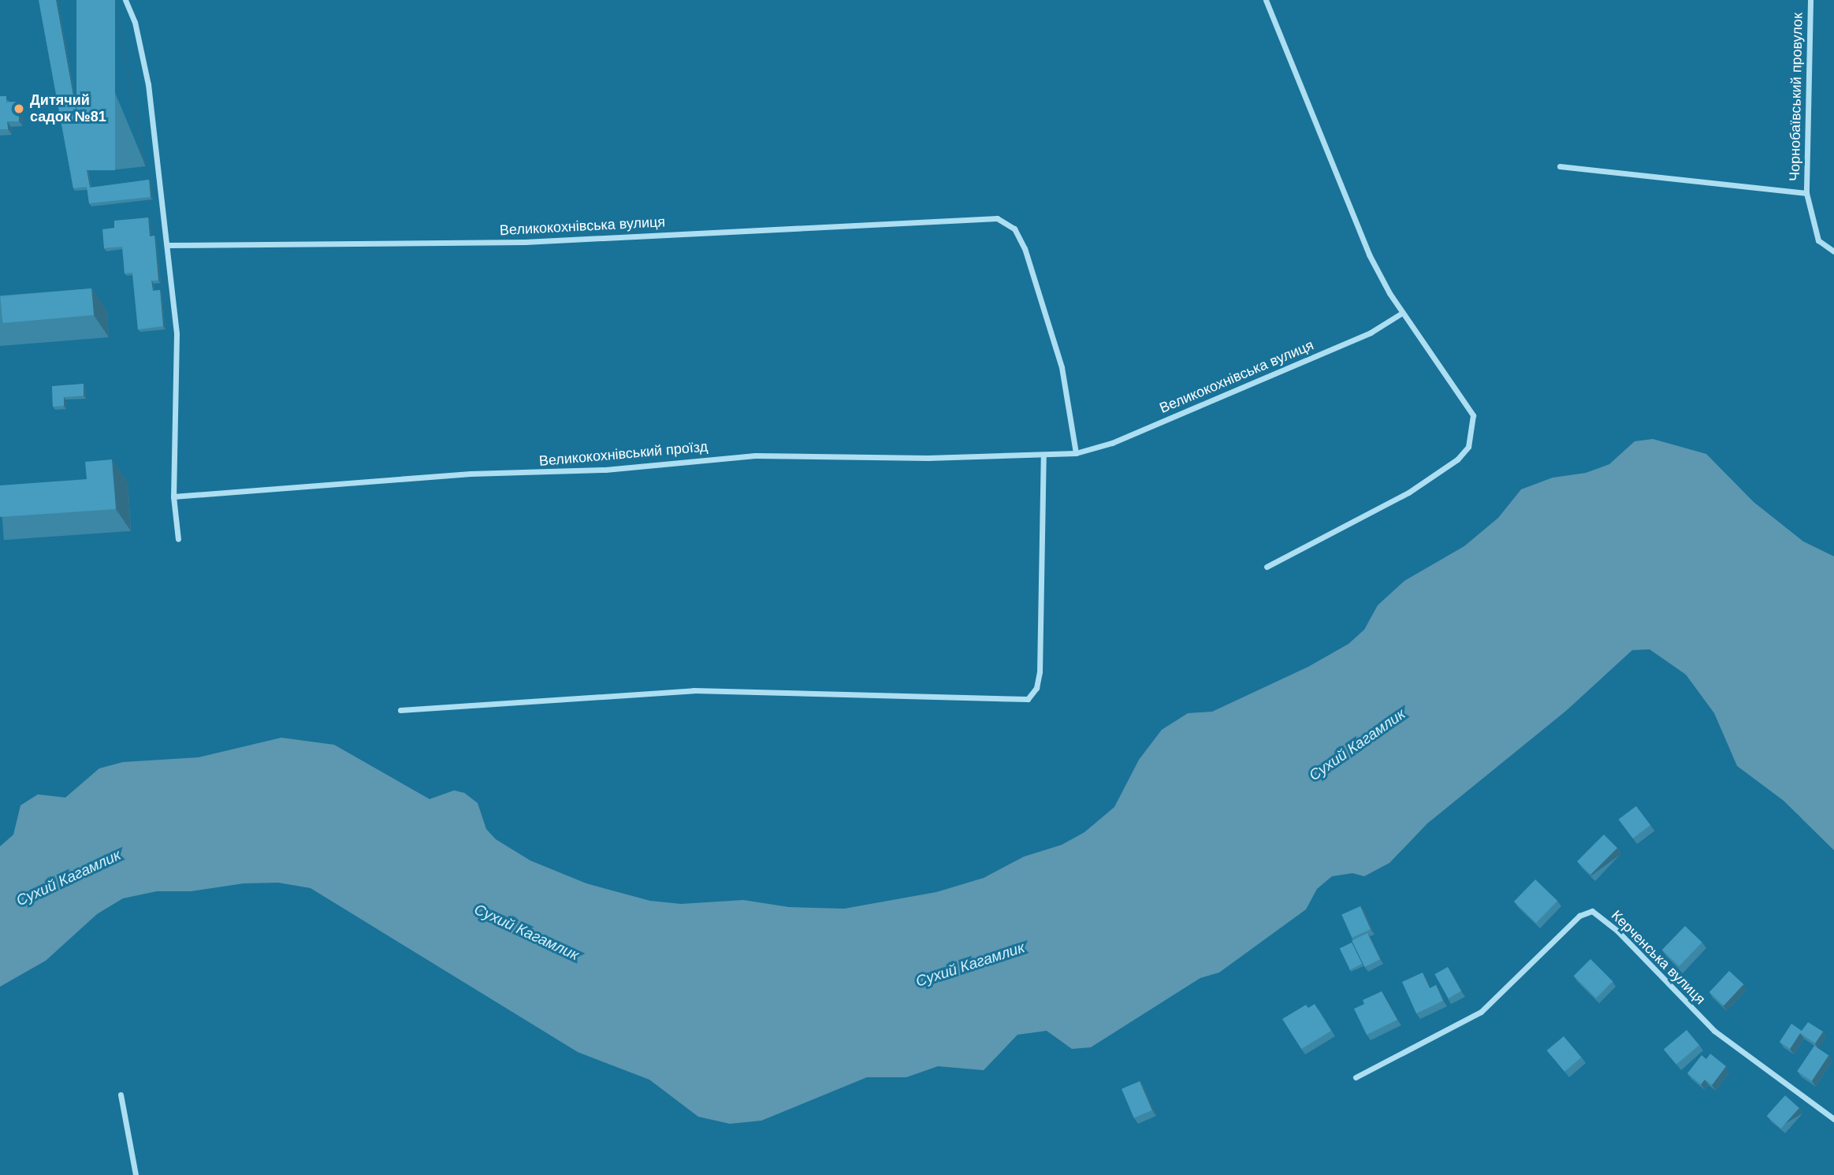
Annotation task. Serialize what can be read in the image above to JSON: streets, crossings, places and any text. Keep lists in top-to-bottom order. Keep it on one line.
{"streets":{"street":["Чорнобаївський провулок","Великокохнівська вулиця","Великокохнівський проїзд","Керченська вулиця"]},"crossings":[["Великокохнівська вулиця","Великокохнівський проїзд"]],"water":["Сухий Кагамлик"],"places":["Дитячий садок №81"]}
